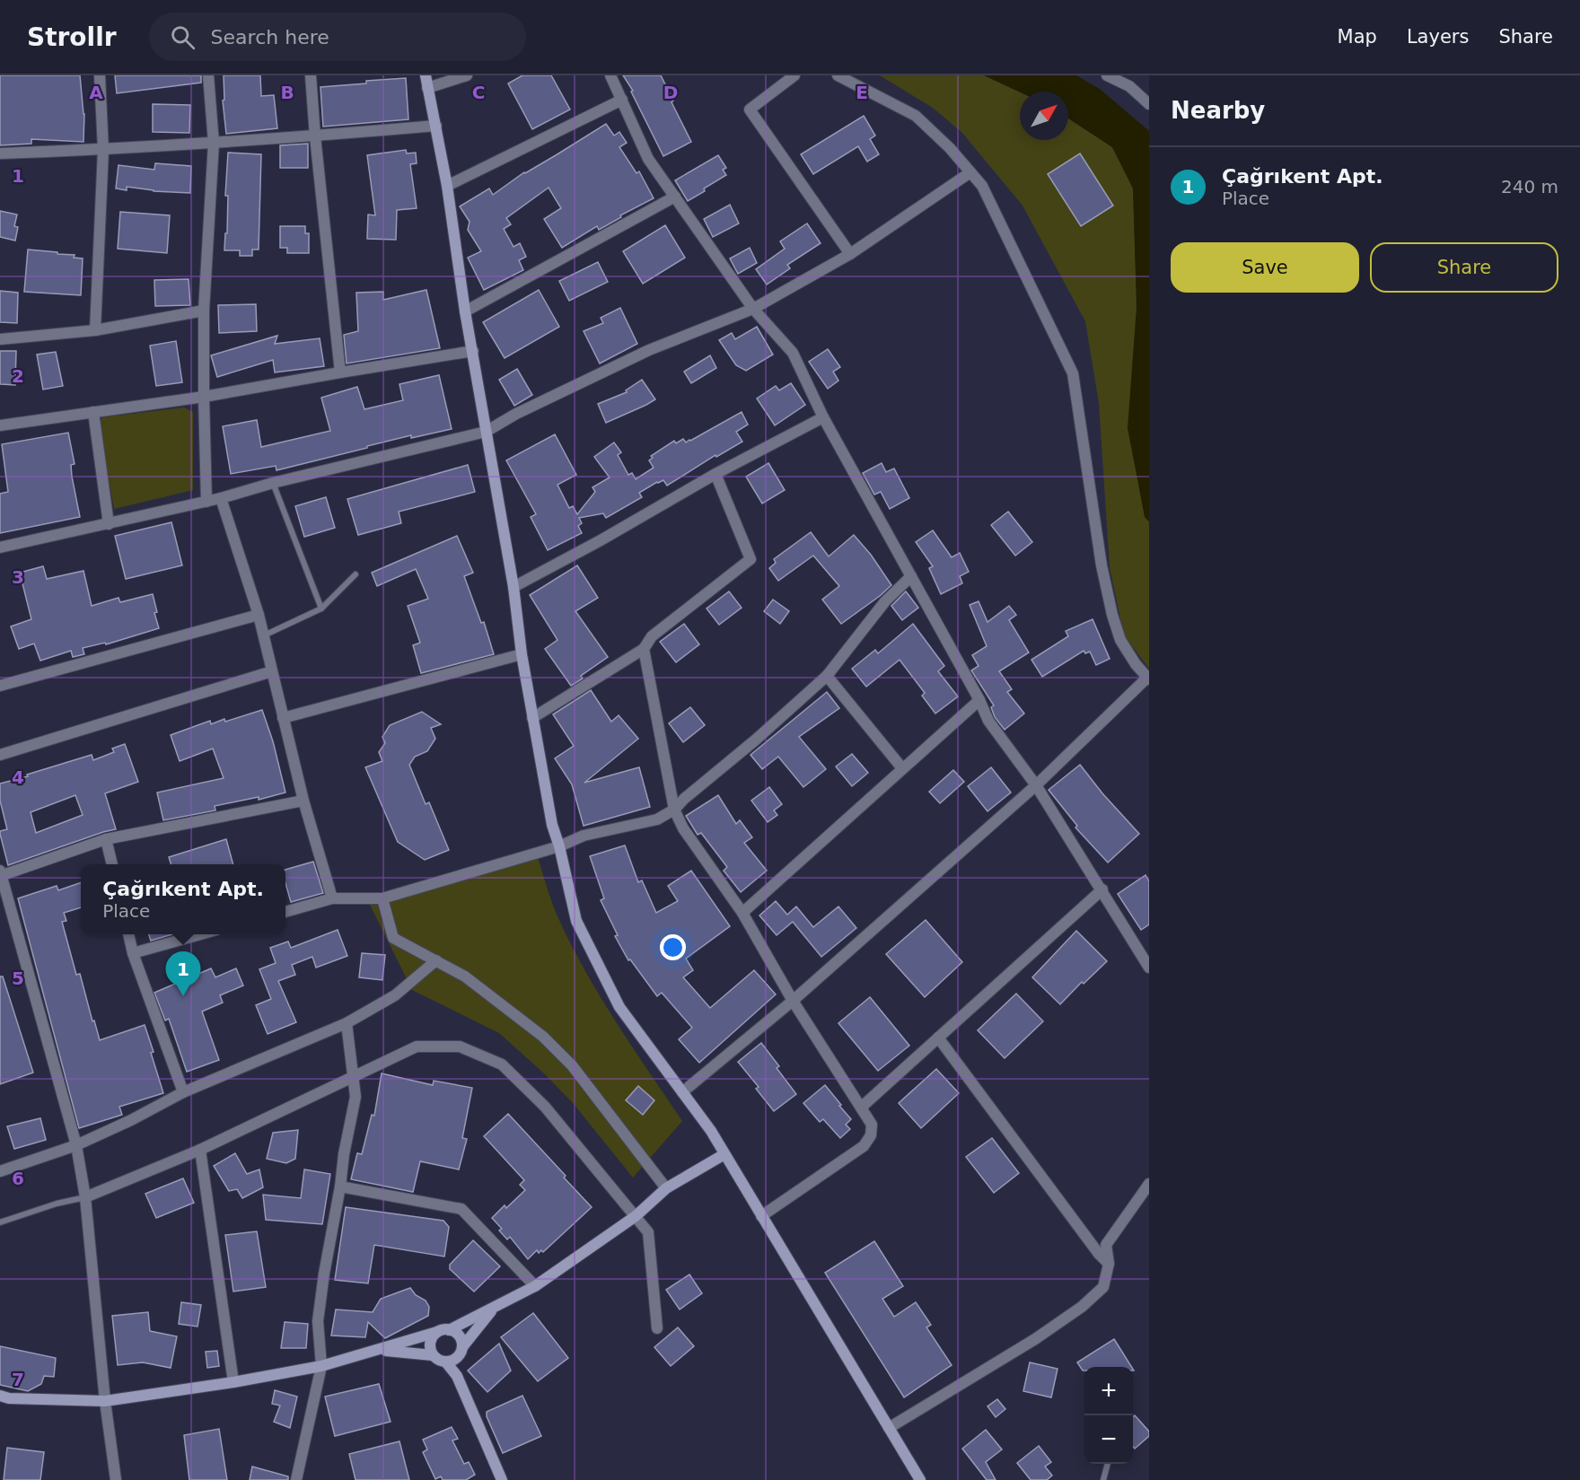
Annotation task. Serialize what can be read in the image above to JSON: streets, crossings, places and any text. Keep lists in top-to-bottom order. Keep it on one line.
{"north":"top right","page":{"header":"Strollr","search":"Search here","nav":["Map","Layers","Share"],"heading":"Nearby","list":[{"mark":"1","name":"Çağrıkent Apt.","note":"Place","value":"240 m"}],"buttons":["Save","Share"],"popup":["Çağrıkent Apt.","Place"],"pins":"1","map_buttons":["+","−"]},"grid":{"columns":["A","B","C","D","E"],"rows":["1","2","3","4","5","6","7"]}}
